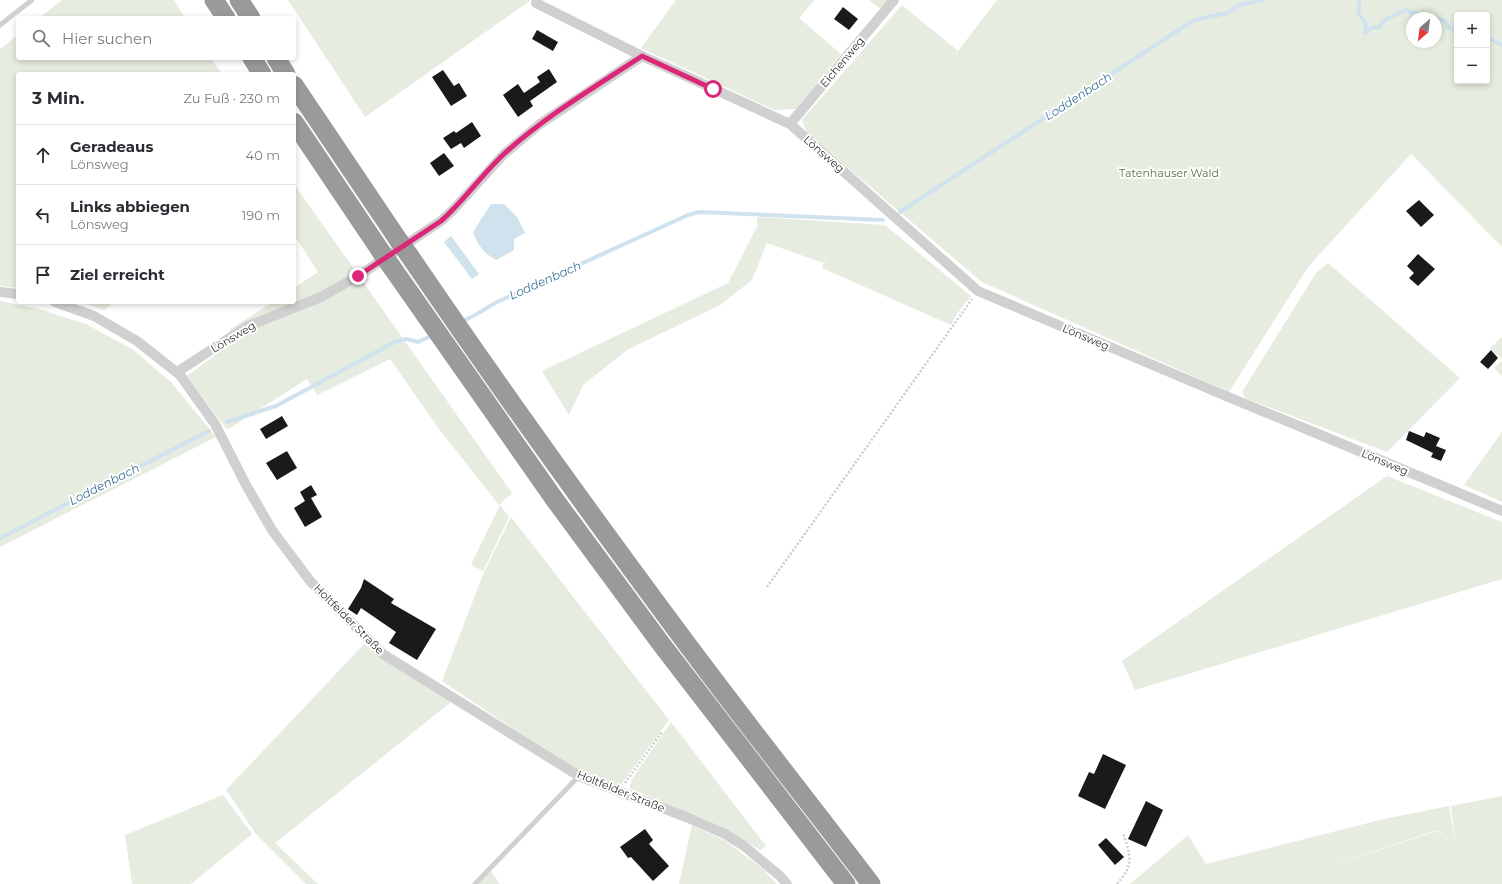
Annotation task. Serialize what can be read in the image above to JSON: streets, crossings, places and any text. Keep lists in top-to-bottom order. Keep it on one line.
{"streets":{"street":["Eichenweg","Lönsweg","Holtfelder Straße"]},"crossings":[["Eichenweg","Lönsweg"],["Lönsweg","Holtfelder Straße"]],"water":["Loddenbach"],"parks":["Tatenhauser Wald"],"north":"bottom left","page":{"map_buttons":["+","−"],"search":"Hier suchen","heading":["3 Min.","Zu Fuß · 230 m"],"list":[["Geradeaus","Lönsweg","40 m"],["Links abbiegen","Lönsweg","190 m"],"Ziel erreicht"]}}
